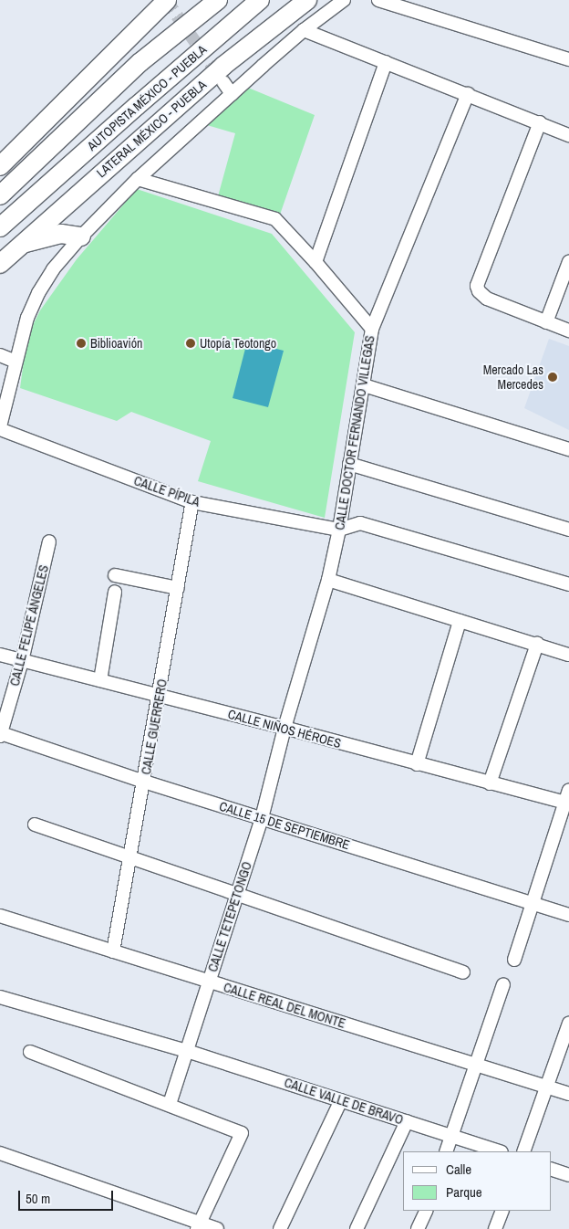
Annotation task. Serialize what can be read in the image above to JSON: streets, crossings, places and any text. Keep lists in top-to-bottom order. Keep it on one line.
{"streets":{"highway":["AUTOPISTA MÉXICO - PUEBLA","LATERAL MÉXICO - PUEBLA"],"street":["CALLE DOCTOR FERNANDO VILLEGAS","CALLE PÍPILA","CALLE FELIPE ÁNGELES","CALLE GUERRERO","CALLE NIÑOS HÉROES","CALLE 15 DE SEPTIEMBRE","CALLE TETEPETONGO","CALLE REAL DEL MONTE","CALLE VALLE DE BRAVO"]},"crossings":[["CALLE DOCTOR FERNANDO VILLEGAS","CALLE PÍPILA"],["CALLE DOCTOR FERNANDO VILLEGAS","CALLE NIÑOS HÉROES"],["CALLE DOCTOR FERNANDO VILLEGAS","CALLE TETEPETONGO"],["CALLE PÍPILA","CALLE GUERRERO"],["CALLE FELIPE ÁNGELES","CALLE NIÑOS HÉROES"],["CALLE FELIPE ÁNGELES","CALLE 15 DE SEPTIEMBRE"],["CALLE GUERRERO","CALLE NIÑOS HÉROES"],["CALLE GUERRERO","CALLE 15 DE SEPTIEMBRE"],["CALLE GUERRERO","CALLE REAL DEL MONTE"],["CALLE NIÑOS HÉROES","CALLE TETEPETONGO"],["CALLE 15 DE SEPTIEMBRE","CALLE TETEPETONGO"],["CALLE TETEPETONGO","CALLE REAL DEL MONTE"],["CALLE TETEPETONGO","CALLE VALLE DE BRAVO"]],"places":["Biblioavión","Utopía Teotongo","Mercado Las Mercedes"],"legend":["Calle","Parque"],"scale_bar":"50 m"}
